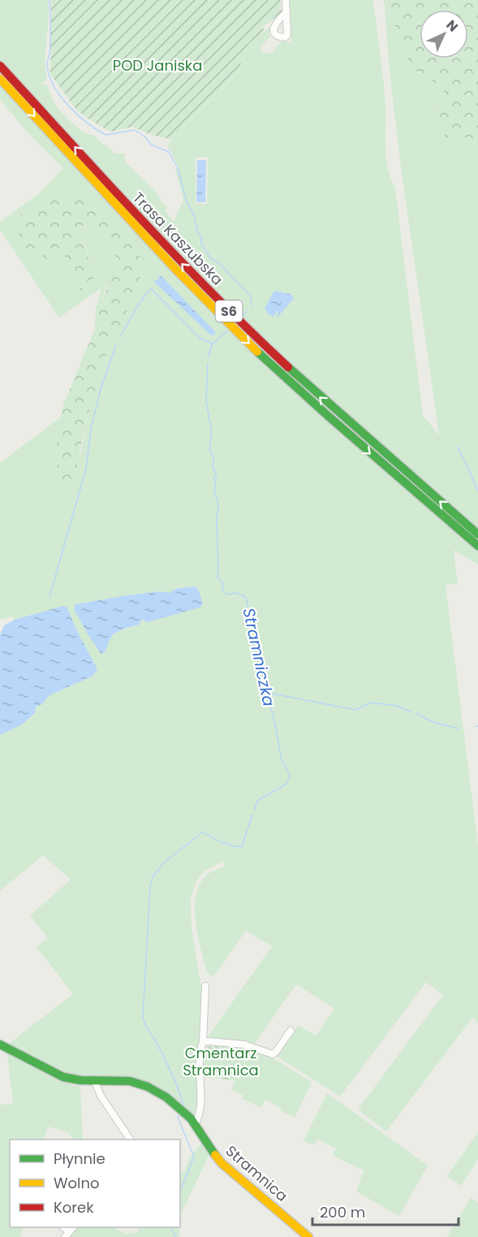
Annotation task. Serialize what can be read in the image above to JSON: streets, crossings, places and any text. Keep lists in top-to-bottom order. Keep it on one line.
{"streets":{"main road":["Trasa Kaszubska","S6","Stramnica"]},"water":["Stramniczka"],"parks":["POD Janiska","Cmentarz Stramnica"],"legend":["Płynnie","Wolno","Korek"],"scale_bar":"200 m","north":"top right"}
